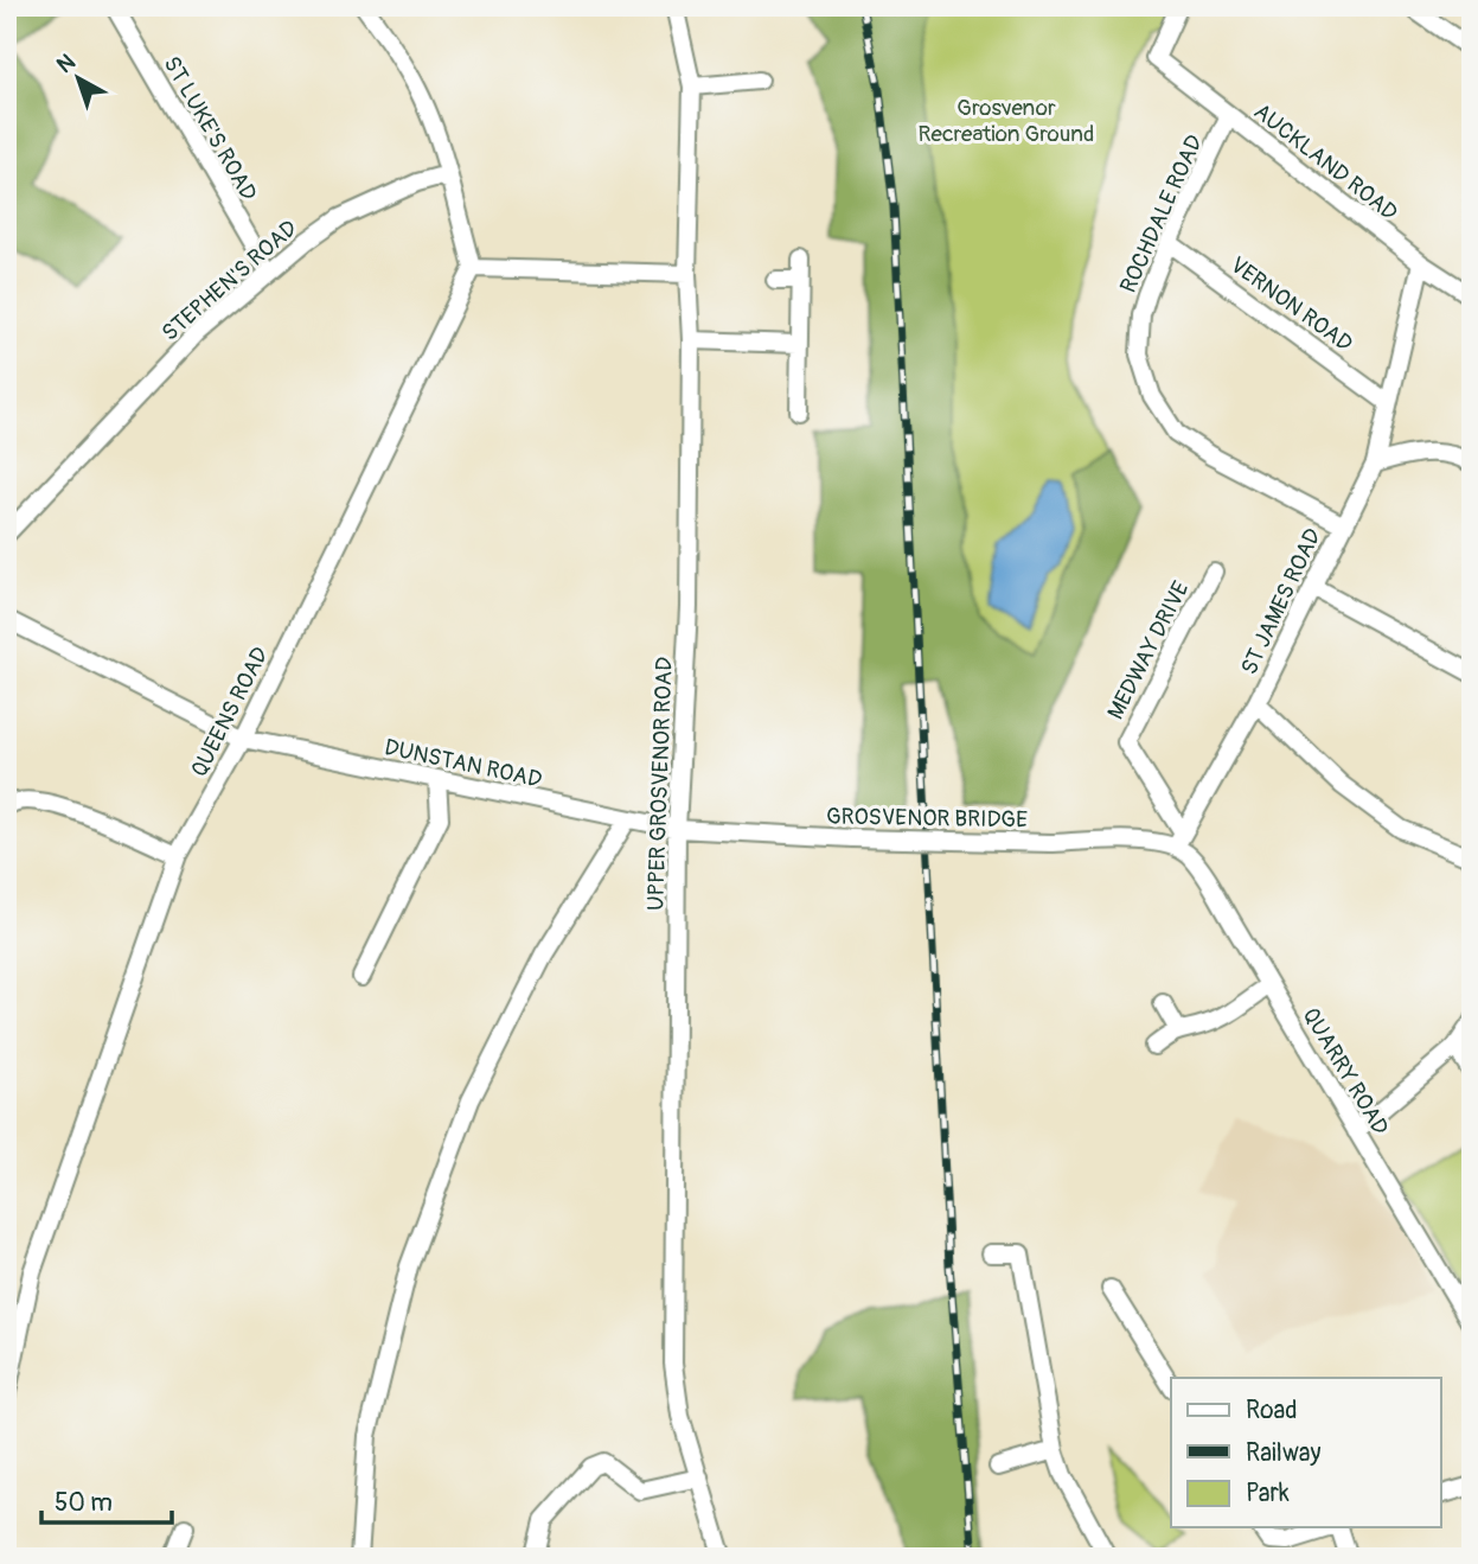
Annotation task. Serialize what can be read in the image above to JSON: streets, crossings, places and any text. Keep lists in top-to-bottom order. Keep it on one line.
{"streets":{"street":["ST LUKE'S ROAD","AUCKLAND ROAD","ROCHDALE ROAD","STEPHEN'S ROAD","VERNON ROAD","ST JAMES ROAD","MEDWAY DRIVE","QUEENS ROAD","DUNSTAN ROAD","UPPER GROSVENOR ROAD","GROSVENOR BRIDGE","QUARRY ROAD"]},"crossings":[["ST LUKE'S ROAD","STEPHEN'S ROAD"],["AUCKLAND ROAD","ROCHDALE ROAD"],["AUCKLAND ROAD","ST JAMES ROAD"],["ROCHDALE ROAD","VERNON ROAD"],["ROCHDALE ROAD","ST JAMES ROAD"],["VERNON ROAD","ST JAMES ROAD"],["ST JAMES ROAD","MEDWAY DRIVE"],["ST JAMES ROAD","GROSVENOR BRIDGE"],["ST JAMES ROAD","QUARRY ROAD"],["MEDWAY DRIVE","GROSVENOR BRIDGE"],["MEDWAY DRIVE","QUARRY ROAD"],["QUEENS ROAD","DUNSTAN ROAD"],["DUNSTAN ROAD","UPPER GROSVENOR ROAD"],["DUNSTAN ROAD","GROSVENOR BRIDGE"],["UPPER GROSVENOR ROAD","GROSVENOR BRIDGE"],["GROSVENOR BRIDGE","QUARRY ROAD"]],"parks":["Grosvenor Recreation Ground"],"legend":["Road","Railway","Park"],"scale_bar":"50 m","north":"top left"}
